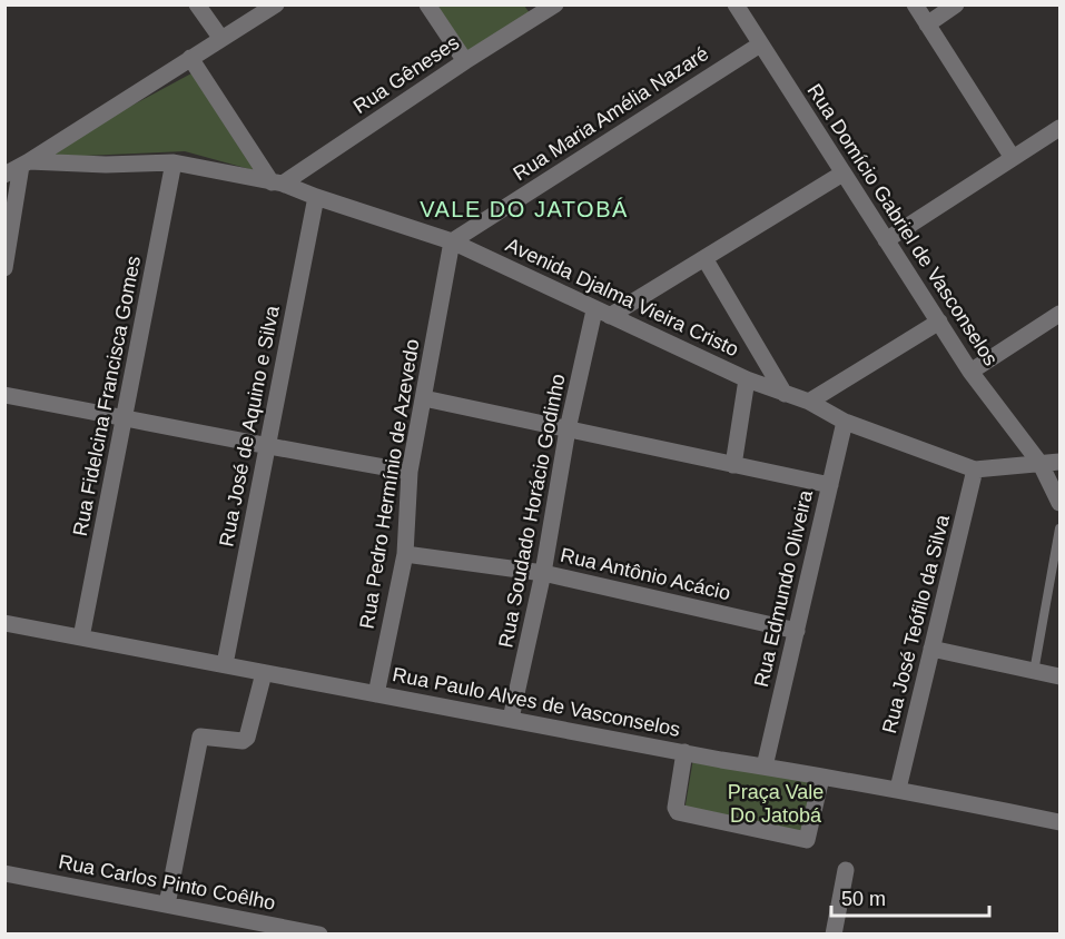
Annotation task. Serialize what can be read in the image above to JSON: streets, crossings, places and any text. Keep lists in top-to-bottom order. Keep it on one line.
{"streets":{"street":["Rua Gêneses","Rua Maria Amélia Nazaré","Rua Domício Gabriel de Vasconselos","Avenida Djalma Vieira Cristo","Rua Fidelcina Francisca Gomes","Rua José de Aquino e Silva","Rua Pedro Hermínio de Azevedo","Rua Soudado Horácio Godinho","Rua Antônio Acácio","Rua Edmundo Oliveira","Rua José Teófilo da Silva","Rua Paulo Alves de Vasconselos","Rua Carlos Pinto Coêlho"]},"crossings":[["Rua Gêneses","Avenida Djalma Vieira Cristo"],["Rua Maria Amélia Nazaré","Rua Domício Gabriel de Vasconselos"],["Rua Maria Amélia Nazaré","Avenida Djalma Vieira Cristo"],["Rua Maria Amélia Nazaré","Rua Pedro Hermínio de Azevedo"],["Rua Domício Gabriel de Vasconselos","Avenida Djalma Vieira Cristo"],["Avenida Djalma Vieira Cristo","Rua Fidelcina Francisca Gomes"],["Avenida Djalma Vieira Cristo","Rua José de Aquino e Silva"],["Avenida Djalma Vieira Cristo","Rua Pedro Hermínio de Azevedo"],["Avenida Djalma Vieira Cristo","Rua Soudado Horácio Godinho"],["Avenida Djalma Vieira Cristo","Rua Edmundo Oliveira"],["Avenida Djalma Vieira Cristo","Rua José Teófilo da Silva"],["Rua Fidelcina Francisca Gomes","Rua Paulo Alves de Vasconselos"],["Rua José de Aquino e Silva","Rua Paulo Alves de Vasconselos"],["Rua Pedro Hermínio de Azevedo","Rua Antônio Acácio"],["Rua Pedro Hermínio de Azevedo","Rua Paulo Alves de Vasconselos"],["Rua Soudado Horácio Godinho","Rua Antônio Acácio"],["Rua Soudado Horácio Godinho","Rua Paulo Alves de Vasconselos"],["Rua Antônio Acácio","Rua Edmundo Oliveira"],["Rua Edmundo Oliveira","Rua Paulo Alves de Vasconselos"],["Rua José Teófilo da Silva","Rua Paulo Alves de Vasconselos"]],"districts":["VALE DO JATOBÁ"],"parks":["Praça Vale Do Jatobá"],"scale_bar":"50 m"}
